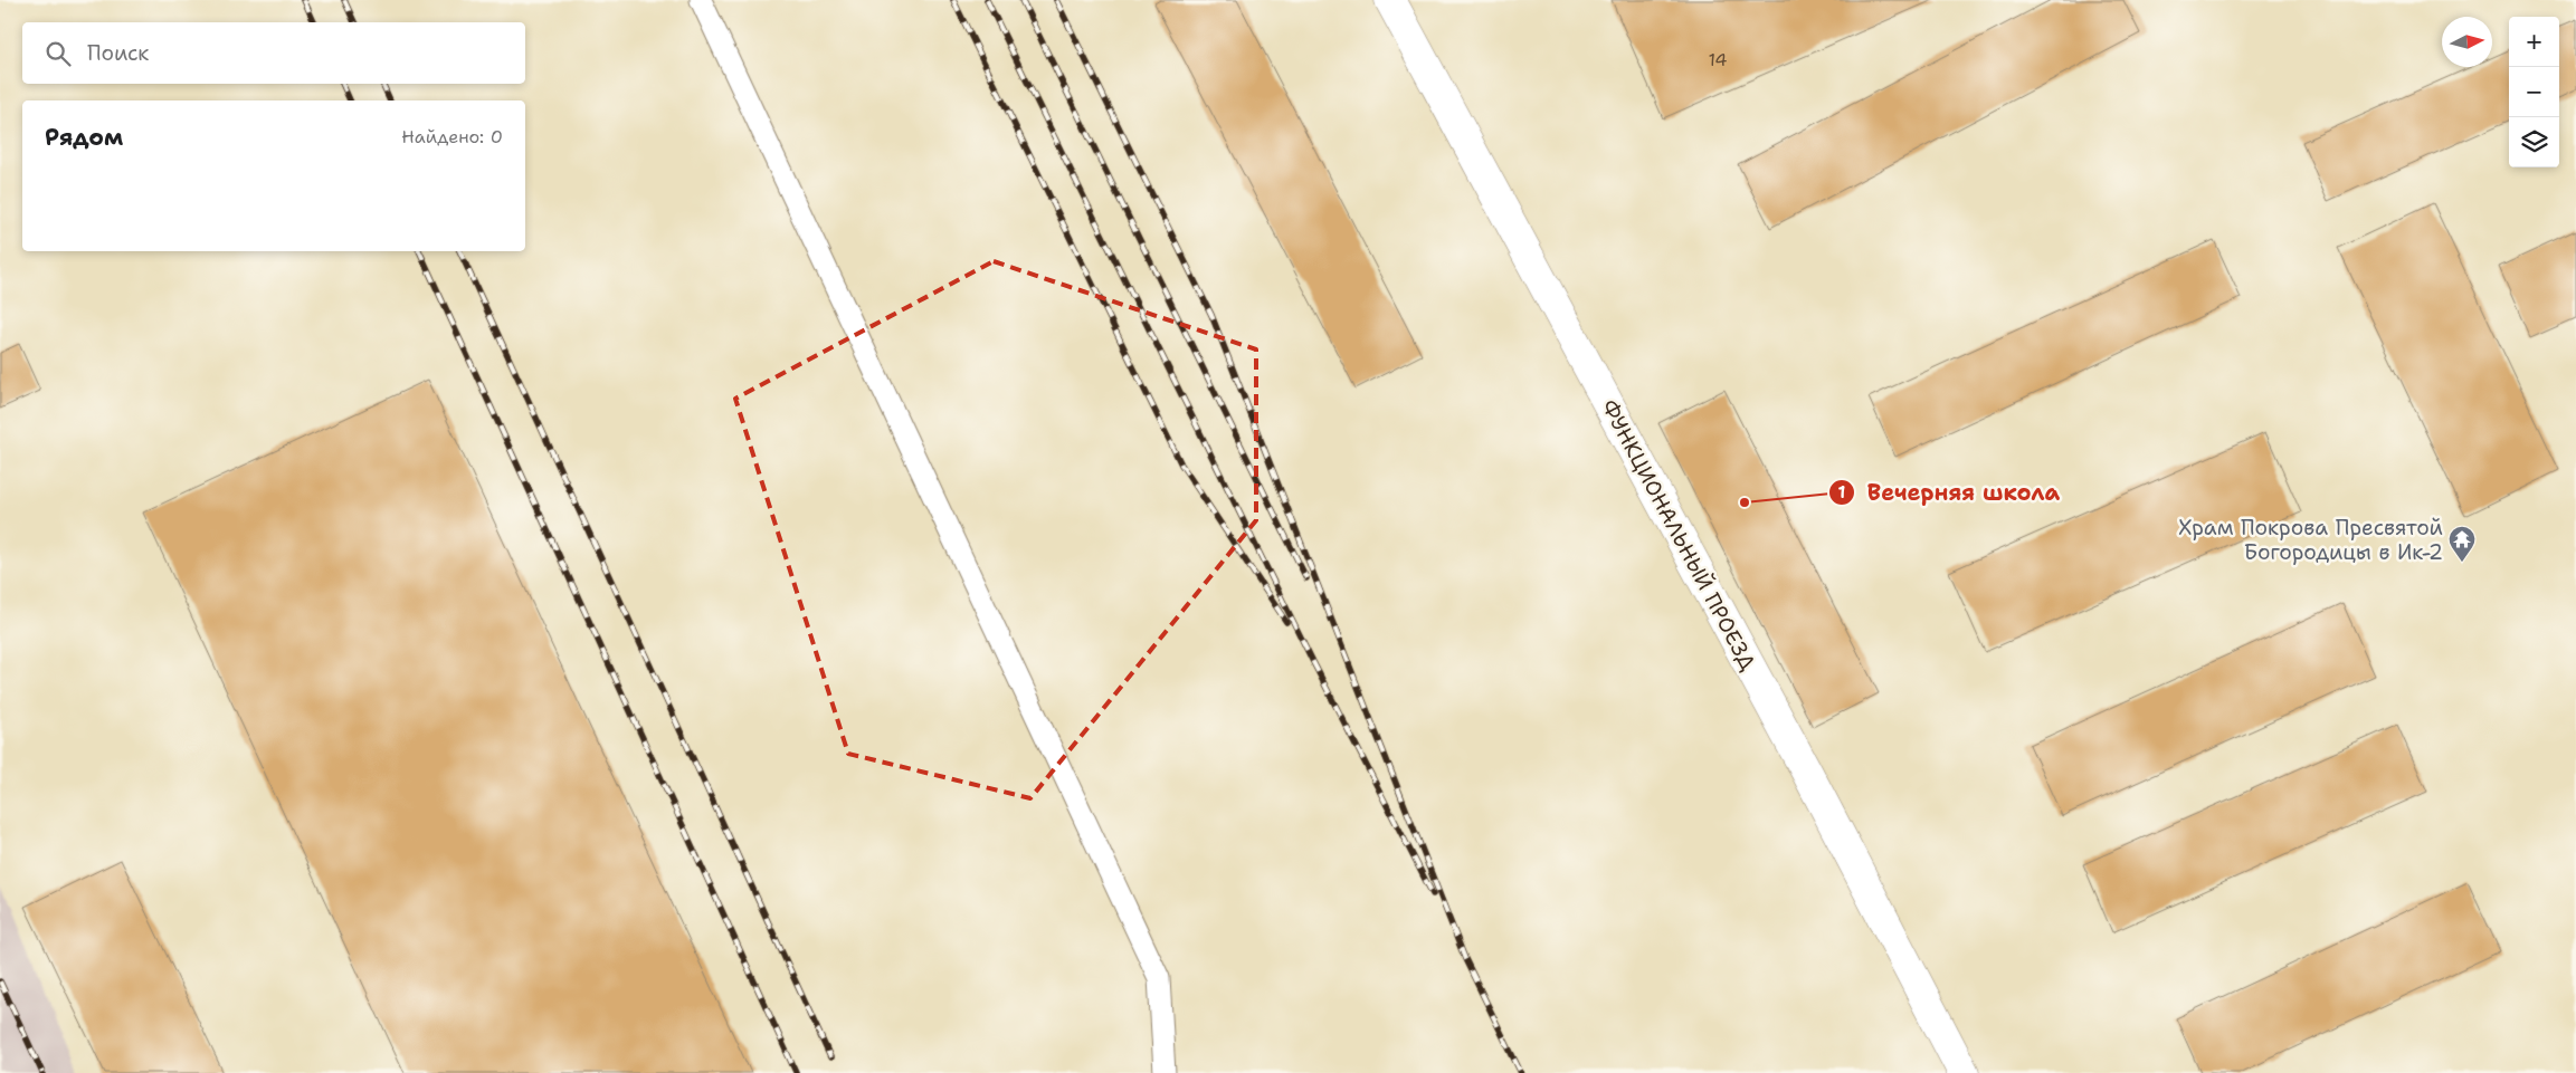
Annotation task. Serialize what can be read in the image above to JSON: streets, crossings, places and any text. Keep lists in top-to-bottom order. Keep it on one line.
{"streets":{"street":["ФУНКЦИОНАЛЬНЫЙ ПРОЕЗД"]},"places":{"other":["Вечерняя школа"],"temple":["Храм Покрова Пресвятой Богородицы в Ик-2"]},"house_numbers":["14"],"north":"right","page":{"map_buttons":["+","−"],"search":"Поиск","heading":["Рядом","Найдено: 0"]}}
